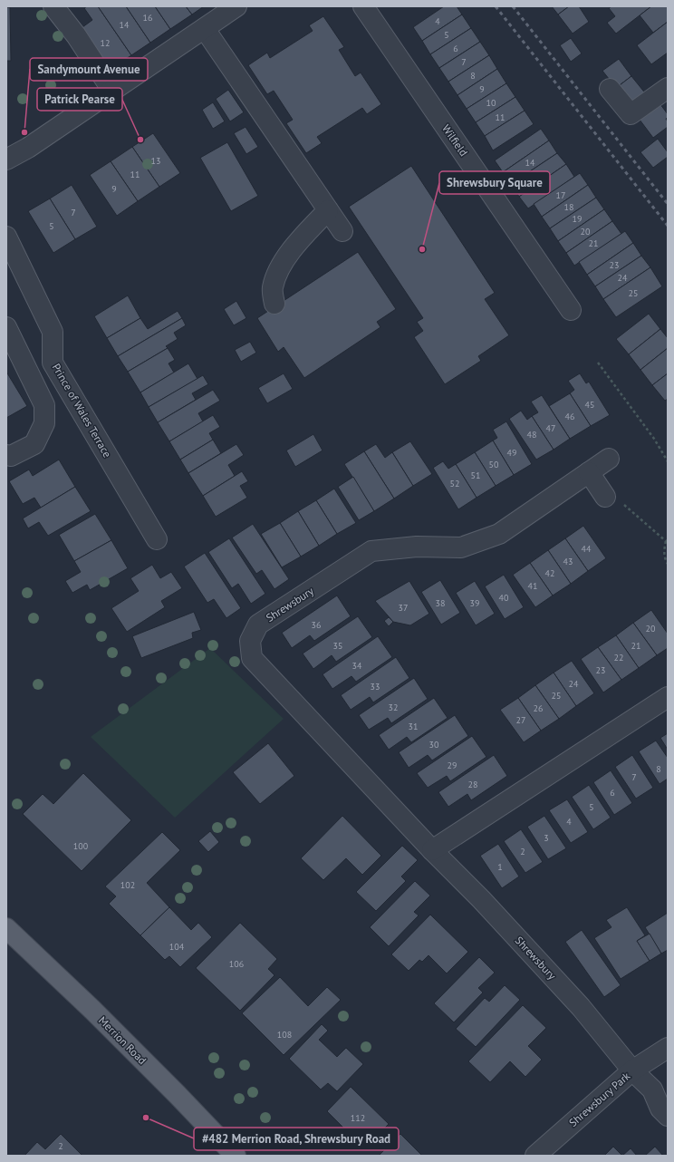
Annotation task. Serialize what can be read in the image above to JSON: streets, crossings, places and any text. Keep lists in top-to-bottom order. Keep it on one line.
{"streets":{"main road":["Merrion Road"],"street":["Wilfield","Prince of Wales Terrace","Shrewsbury","Shrewsbury Park"]},"crossings":[["Shrewsbury","Shrewsbury Park"]],"places":["Sandymount Avenue","Patrick Pearse","Shrewsbury Square","#482 Merrion Road, Shrewsbury Road"],"house_numbers":["16","4","14","5","12","6","7","8","9","10","11","13","14","11","9","17","18","7","19","5","20","21","23","24","25","45","46","47","48","49","50","51","52","44","43","42","41","40","38","39","37","36","20","35","21","22","34","23","24","33","25","32","26","27","31","30","29","8","7","28","6","5","4","3","100","2","1","102","104","106","108","112","2"]}
